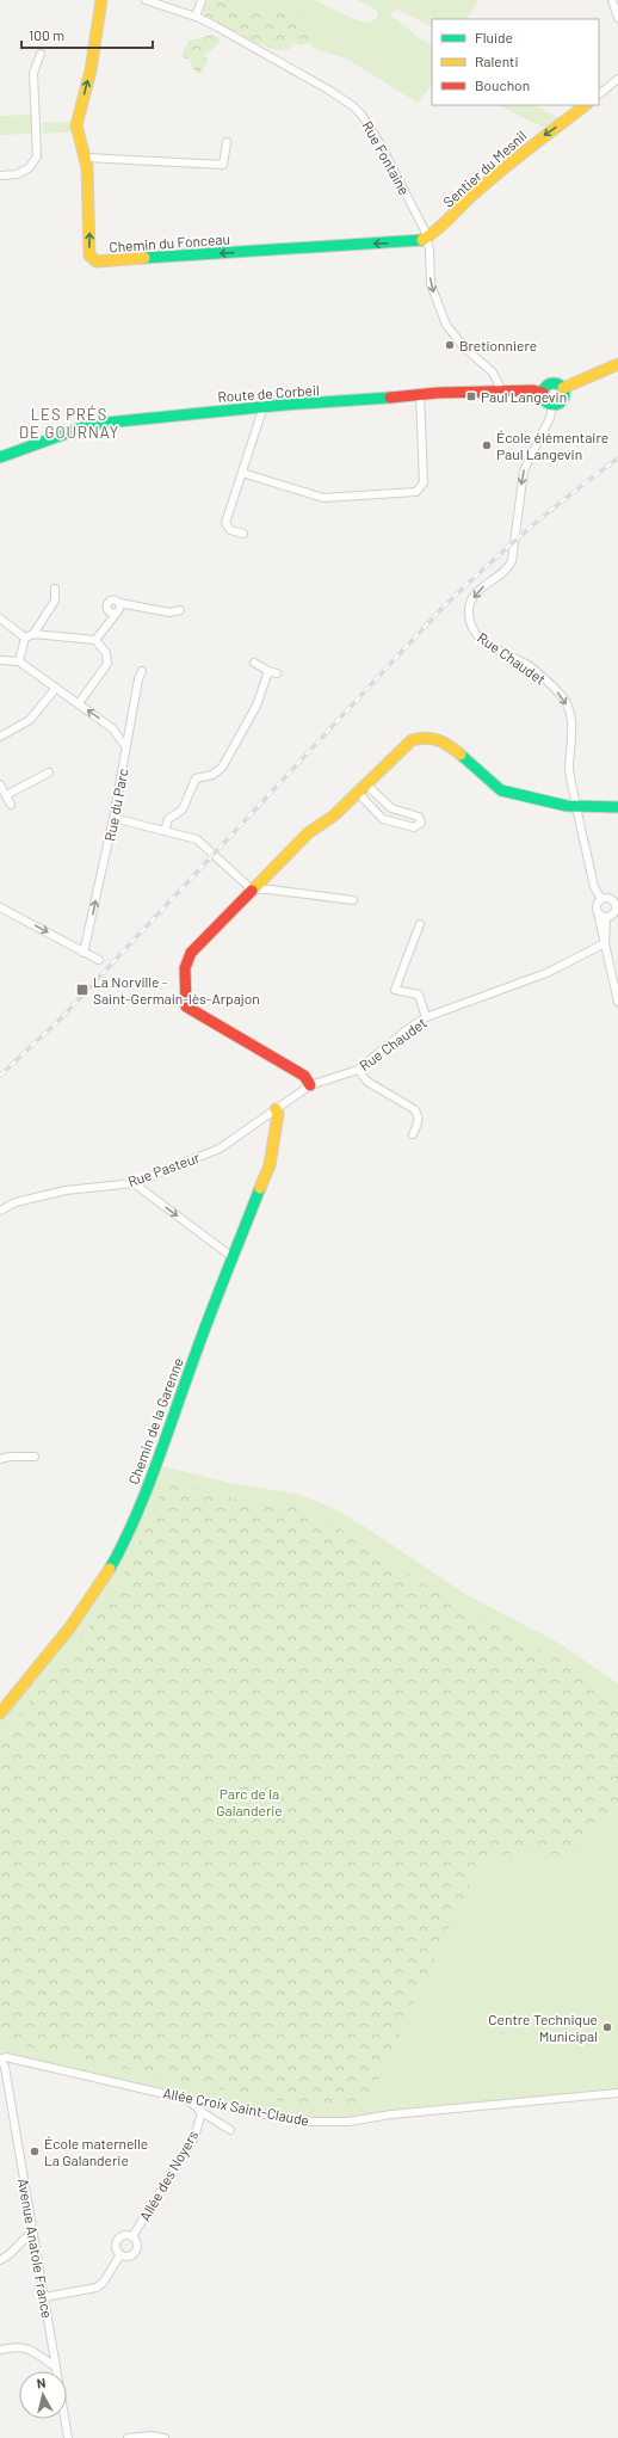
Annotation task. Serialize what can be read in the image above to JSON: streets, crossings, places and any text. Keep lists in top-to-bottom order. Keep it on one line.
{"streets":{"street":["Rue Fontaine","Sentier du Mesnil","Chemin du Fonceau","Route de Corbeil","Rue Chaudet","Rue du Parc","Rue Pasteur","Chemin de la Garenne","Allée Croix Saint-Claude","Allée des Noyers","Avenue Anatole France"]},"crossings":[["Rue Fontaine","Sentier du Mesnil"],["Rue Fontaine","Chemin du Fonceau"],["Rue Fontaine","Route de Corbeil"],["Sentier du Mesnil","Chemin du Fonceau"],["Route de Corbeil","Rue Chaudet"],["Rue Chaudet","Rue Pasteur"],["Rue Pasteur","Chemin de la Garenne"],["Allée Croix Saint-Claude","Avenue Anatole France"],["Allée des Noyers","Avenue Anatole France"]],"one_way":["Sentier du Mesnil","Rue Chaudet","Rue du Parc"],"districts":["LES PRÉS DE GOURNAY"],"parks":["Parc de la Galanderie"],"places":{"other":["Bretionniere","École élémentaire Paul Langevin","Centre Technique Municipal","École maternelle La Galanderie"],"transit":["Paul Langevin","La Norville - Saint-Germain-lès-Arpajon"]},"legend":["Fluide","Ralenti","Bouchon"],"scale_bar":"100 m","north":"top"}
